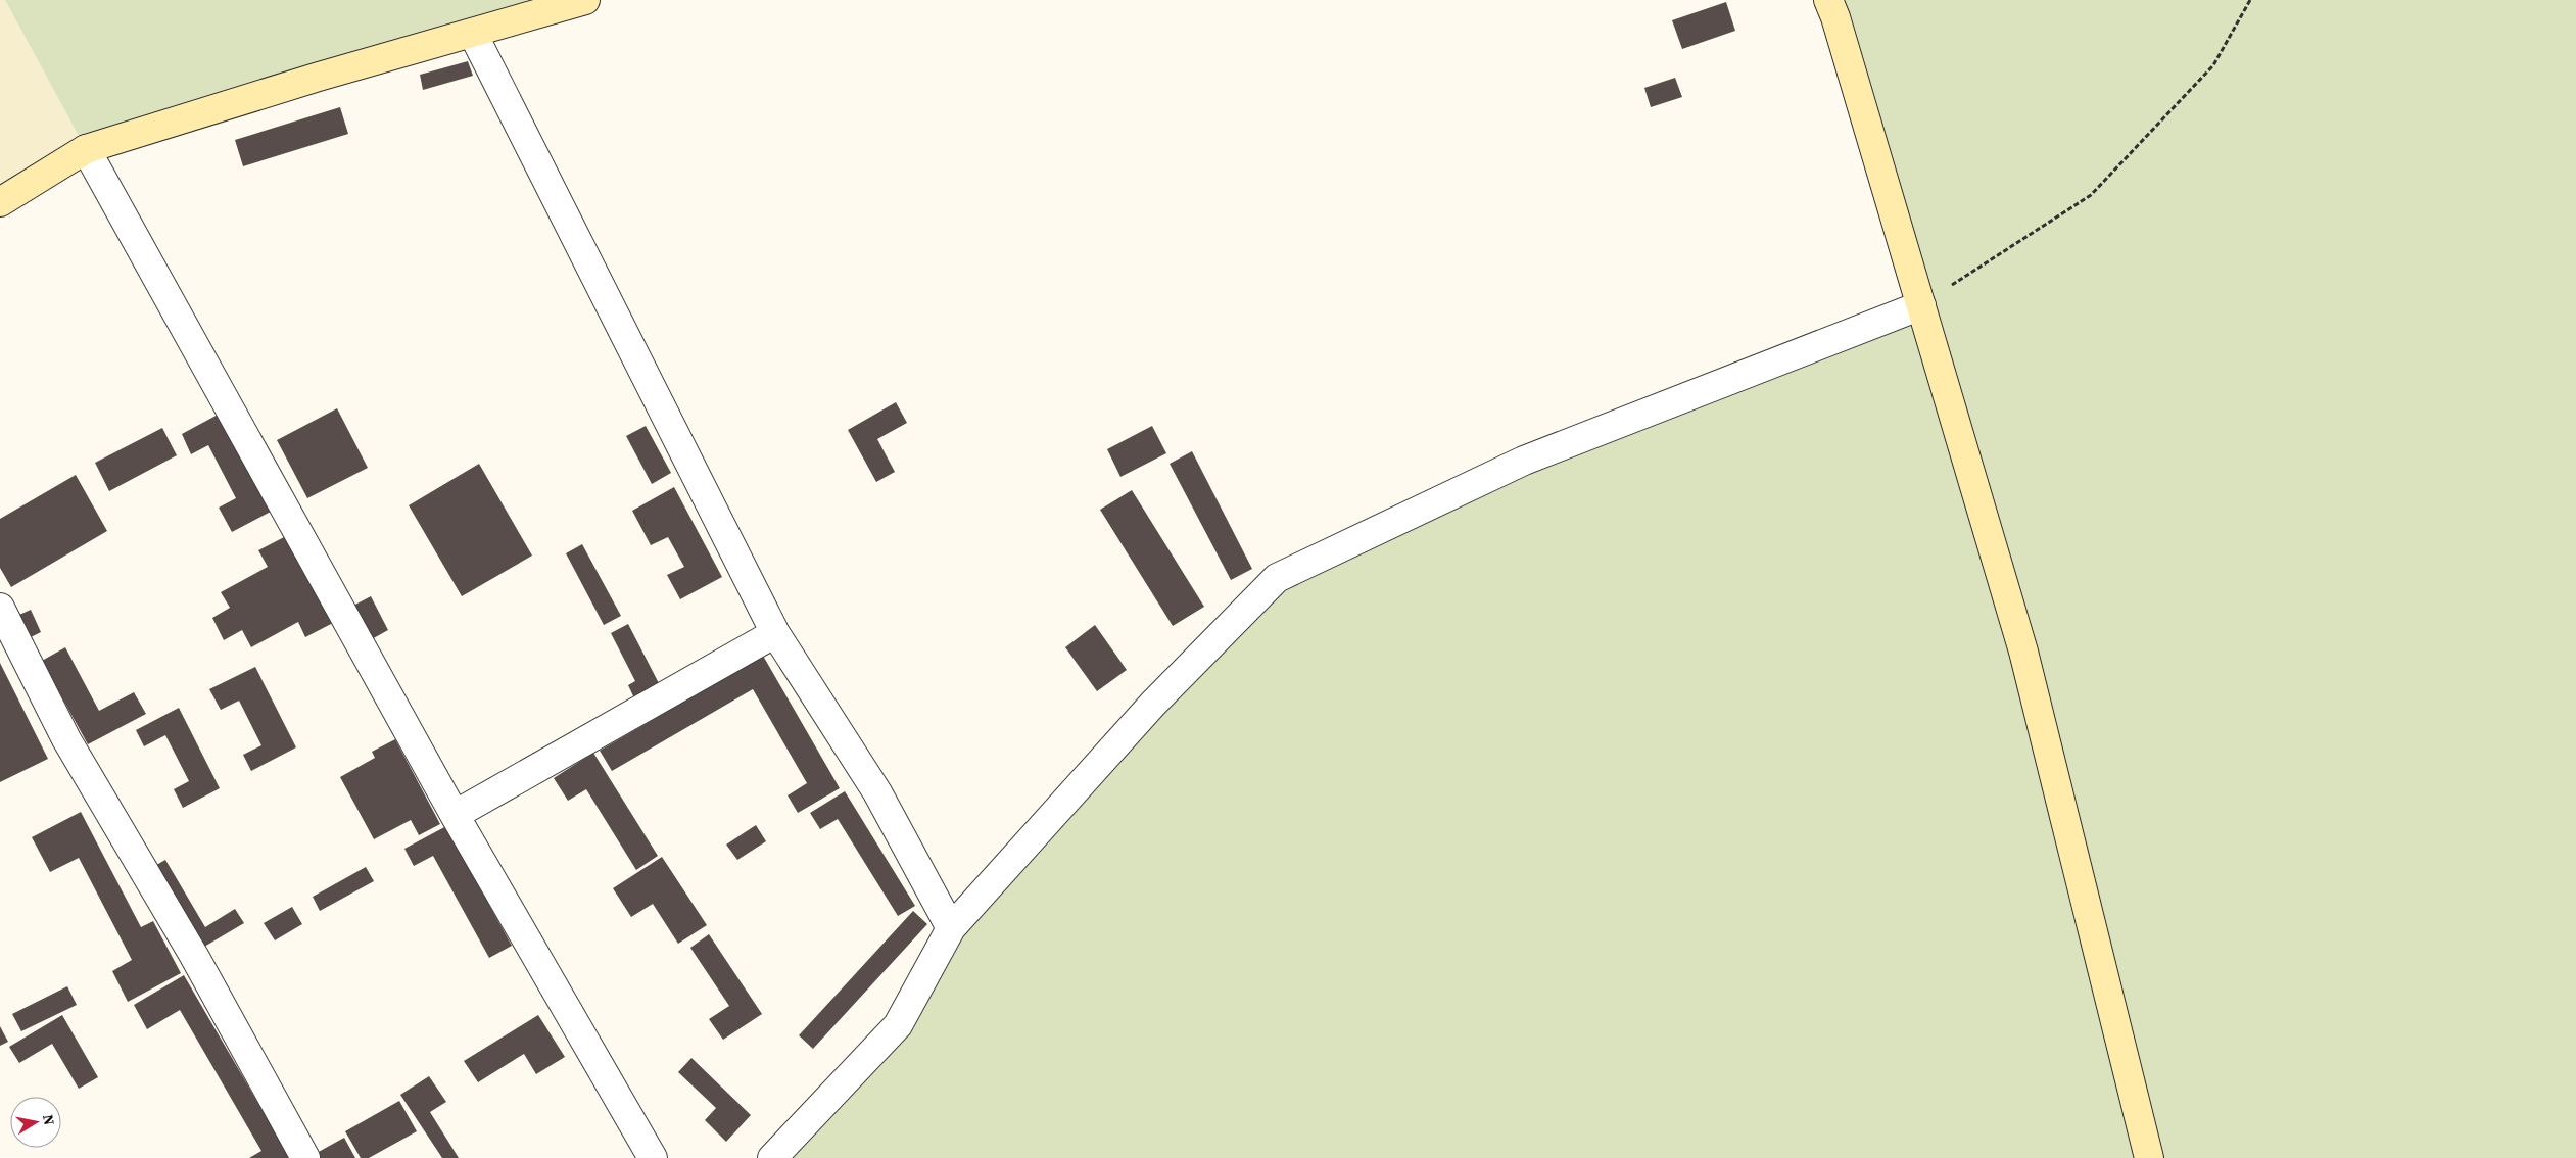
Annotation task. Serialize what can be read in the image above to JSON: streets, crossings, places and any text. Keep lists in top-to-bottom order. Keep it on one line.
{"north":"right"}
